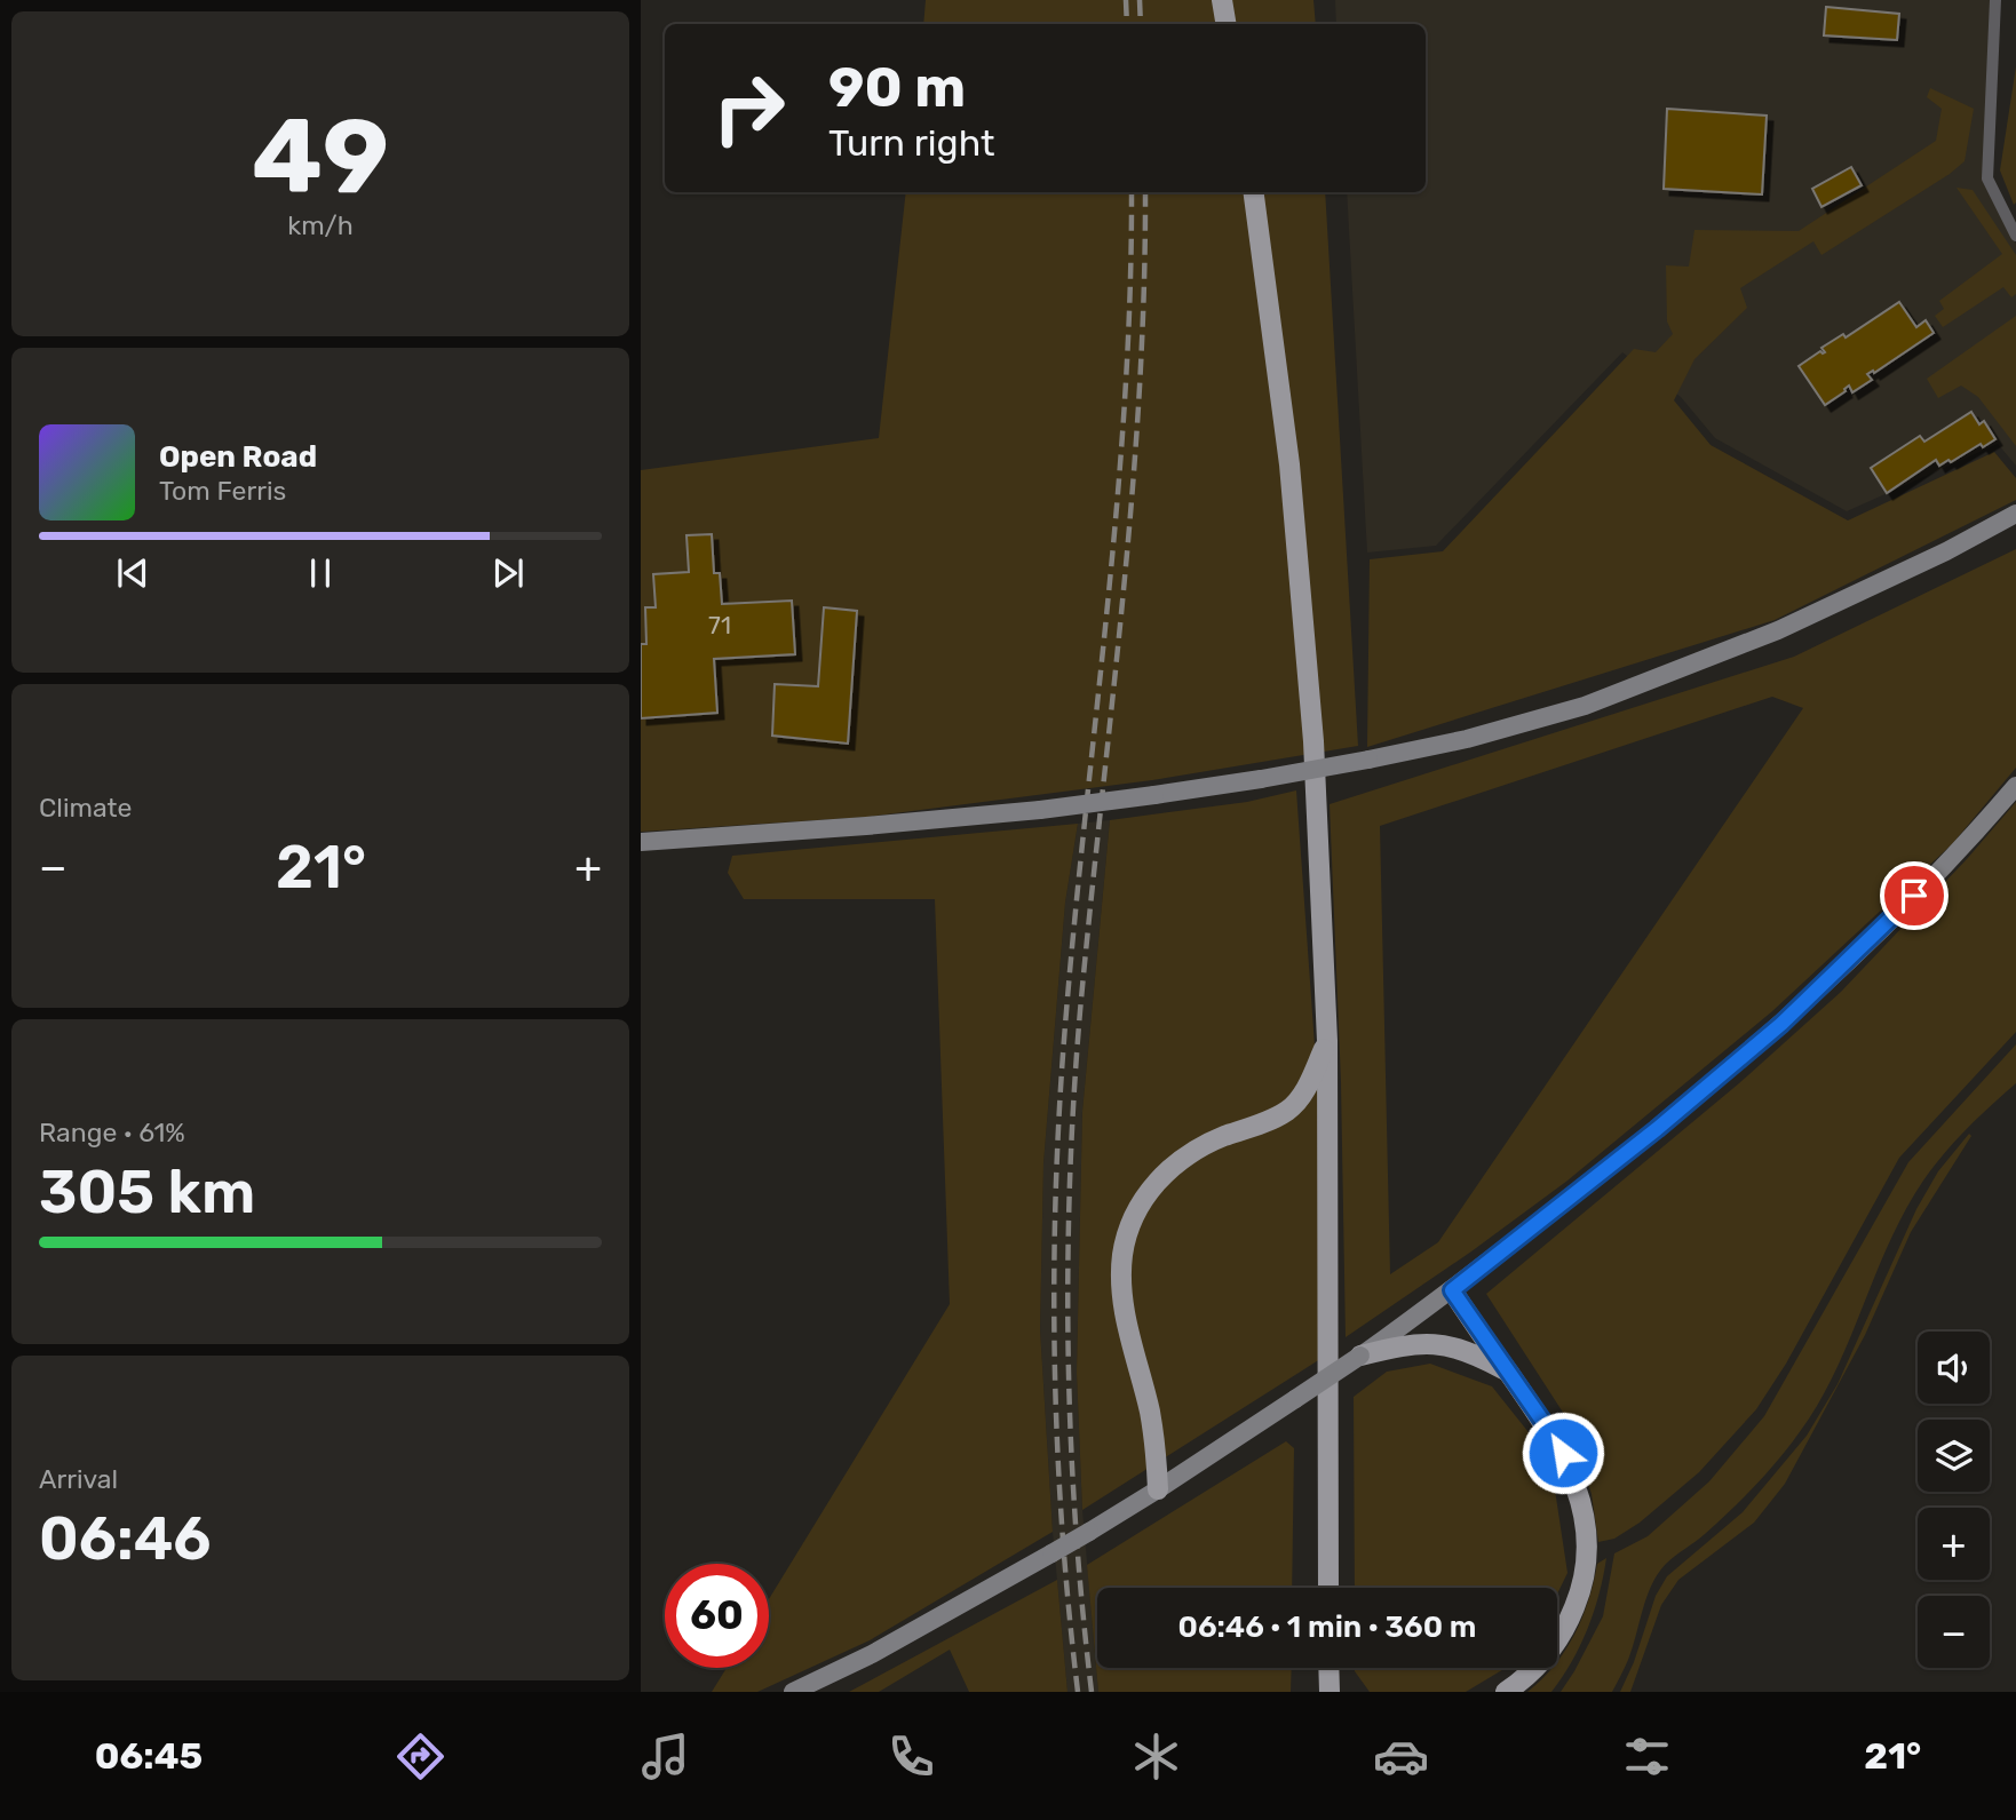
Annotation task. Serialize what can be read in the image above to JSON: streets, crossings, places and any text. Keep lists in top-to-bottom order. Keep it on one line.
{"house_numbers":["71"],"page":{"tile":[["49","km/h"],"Climate",["Range · 61%","305 km"],["Arrival","06:46"]],"turn":["90 m","Turn right"],"song":["Open Road","Tom Ferris"],"heat":["−","21°","+"],"map_buttons":["+","−"],"limit":"60","trip":"06:46 · 1 min · 360 m","tabs":["06:45","21°"]}}
